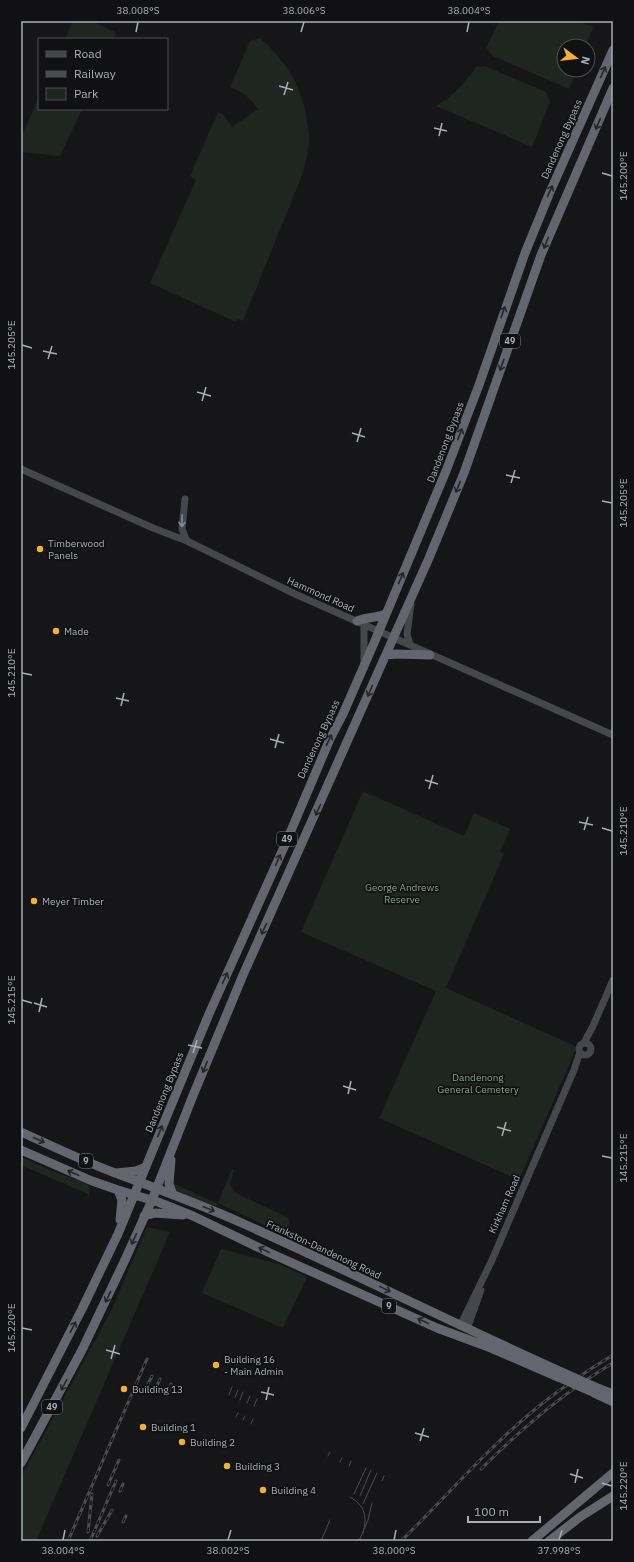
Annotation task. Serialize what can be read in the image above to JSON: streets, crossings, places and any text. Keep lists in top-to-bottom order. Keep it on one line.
{"streets":{"highway":["Dandenong Bypass","49","9","Kirkham Road","Frankston-Dandenong Road"],"main road":["Hammond Road"]},"crossings":[["Dandenong Bypass","Hammond Road"],["Dandenong Bypass","Frankston-Dandenong Road"],["49","Hammond Road"],["49","Frankston-Dandenong Road"],["Kirkham Road","Frankston-Dandenong Road"]],"parks":["George Andrews Reserve","Dandenong General Cemetery"],"places":["Timberwood Panels","Made","Meyer Timber","Building 16 - Main Admin","Building 13","Building 1","Building 2","Building 3","Building 4"],"legend":["Road","Railway","Park"],"scale_bar":"100 m","north":"right","coordinates":["38.008°S","38.006°S","38.004°S","145.200°E","145.205°E","145.210°E","145.215°E","145.220°E","38.002°S","38.000°S","37.998°S"]}
